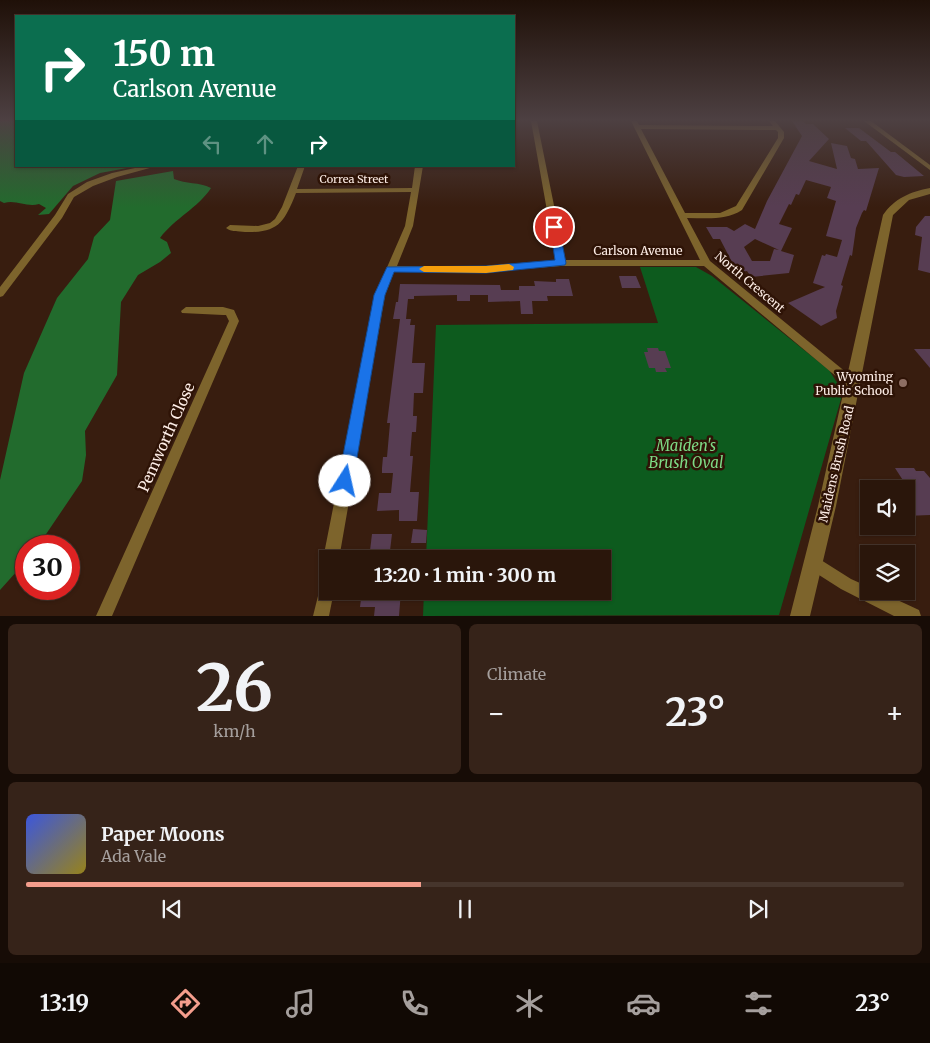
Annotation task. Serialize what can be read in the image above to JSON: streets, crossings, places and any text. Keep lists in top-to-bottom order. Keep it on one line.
{"streets":{"street":["Correa Street","Carlson Avenue","North Crescent","Pemworth Close","Maidens Brush Road"]},"crossings":[["Carlson Avenue","North Crescent"],["North Crescent","Maidens Brush Road"]],"parks":["Maiden's Brush Oval"],"places":["Wyoming Public School"],"page":{"turn":["150 m","Carlson Avenue"],"limit":"30","trip":"13:20 · 1 min · 300 m","tile":[["26","km/h"],"Climate"],"heat":["−","23°","+"],"song":["Paper Moons","Ada Vale"],"tabs":["13:19","23°"]}}
